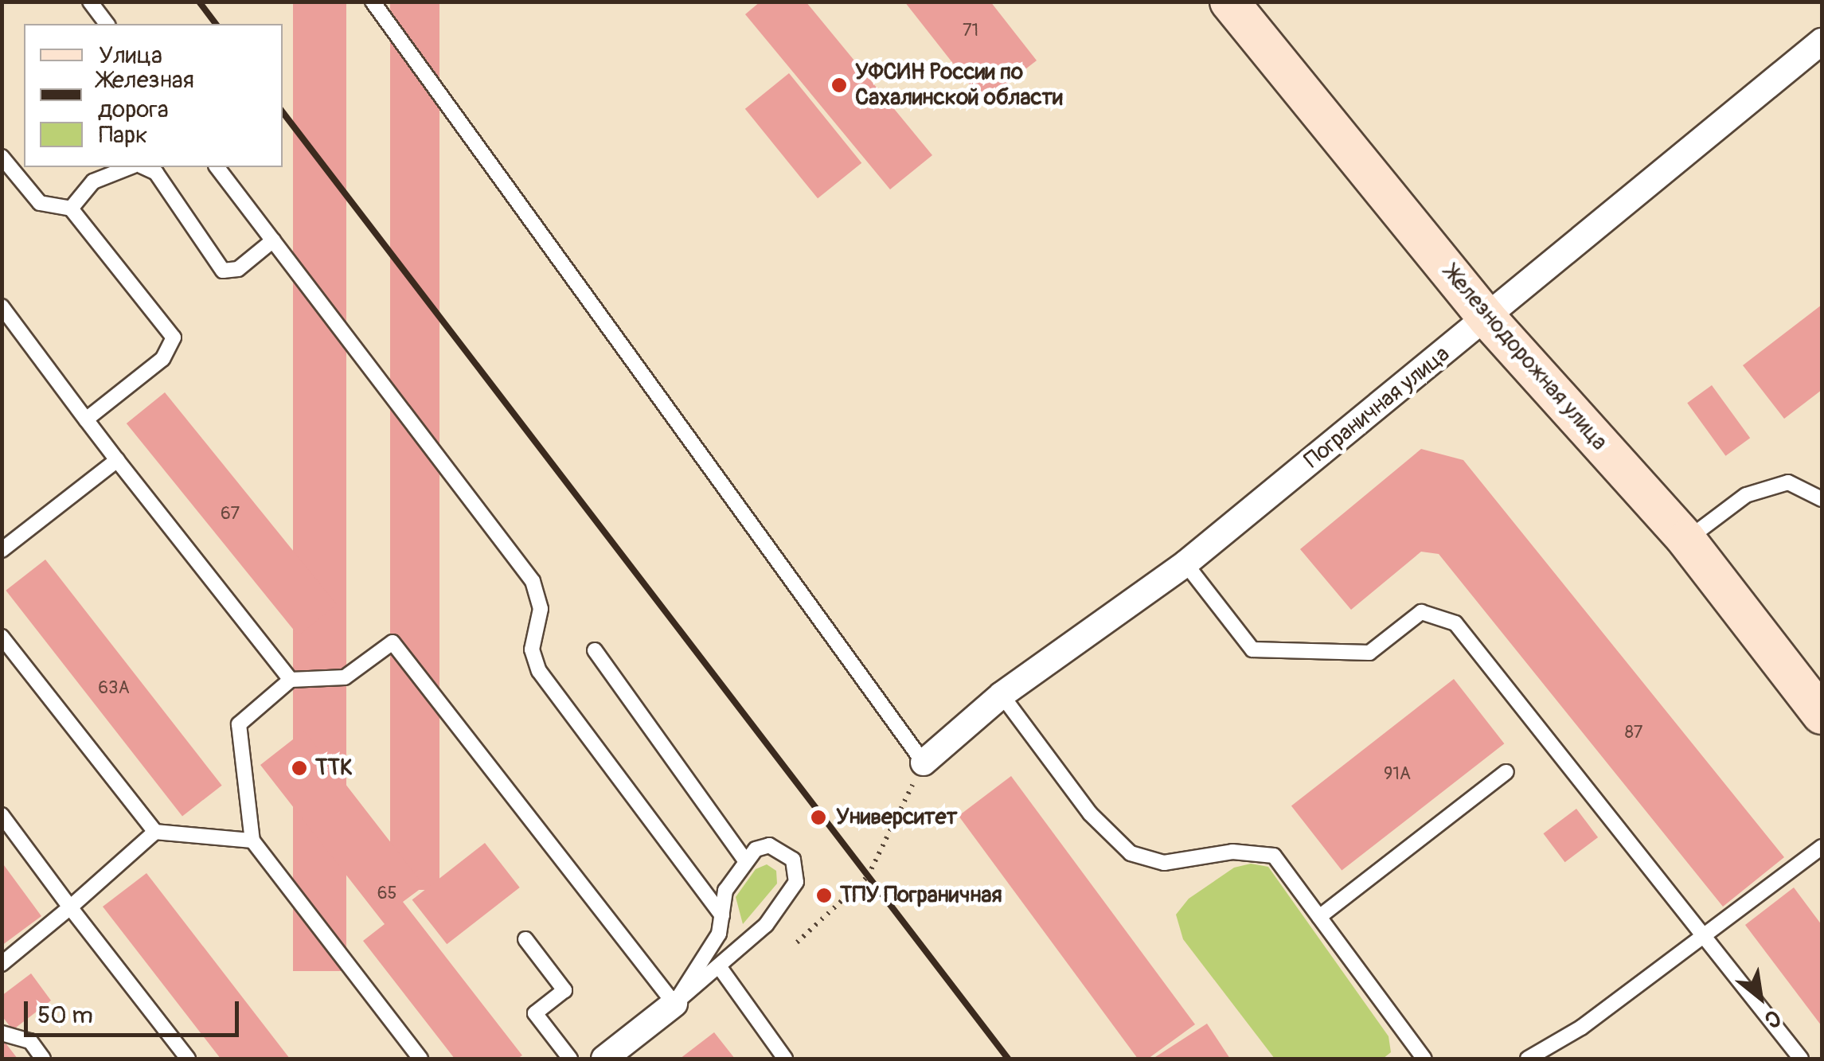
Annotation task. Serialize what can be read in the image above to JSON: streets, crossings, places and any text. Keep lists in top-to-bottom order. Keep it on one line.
{"streets":{"main road":["Железнодорожная улица"],"street":["Пограничная улица"]},"crossings":[["Железнодорожная улица","Пограничная улица"]],"places":["УФСИН России по Сахалинской области","ТТК","Университет","ТПУ Пограничная"],"house_numbers":["71","67","63А","87","91А","65"],"legend":["Улица","Железная дорога","Парк"],"scale_bar":"50 m","north":"bottom right"}
